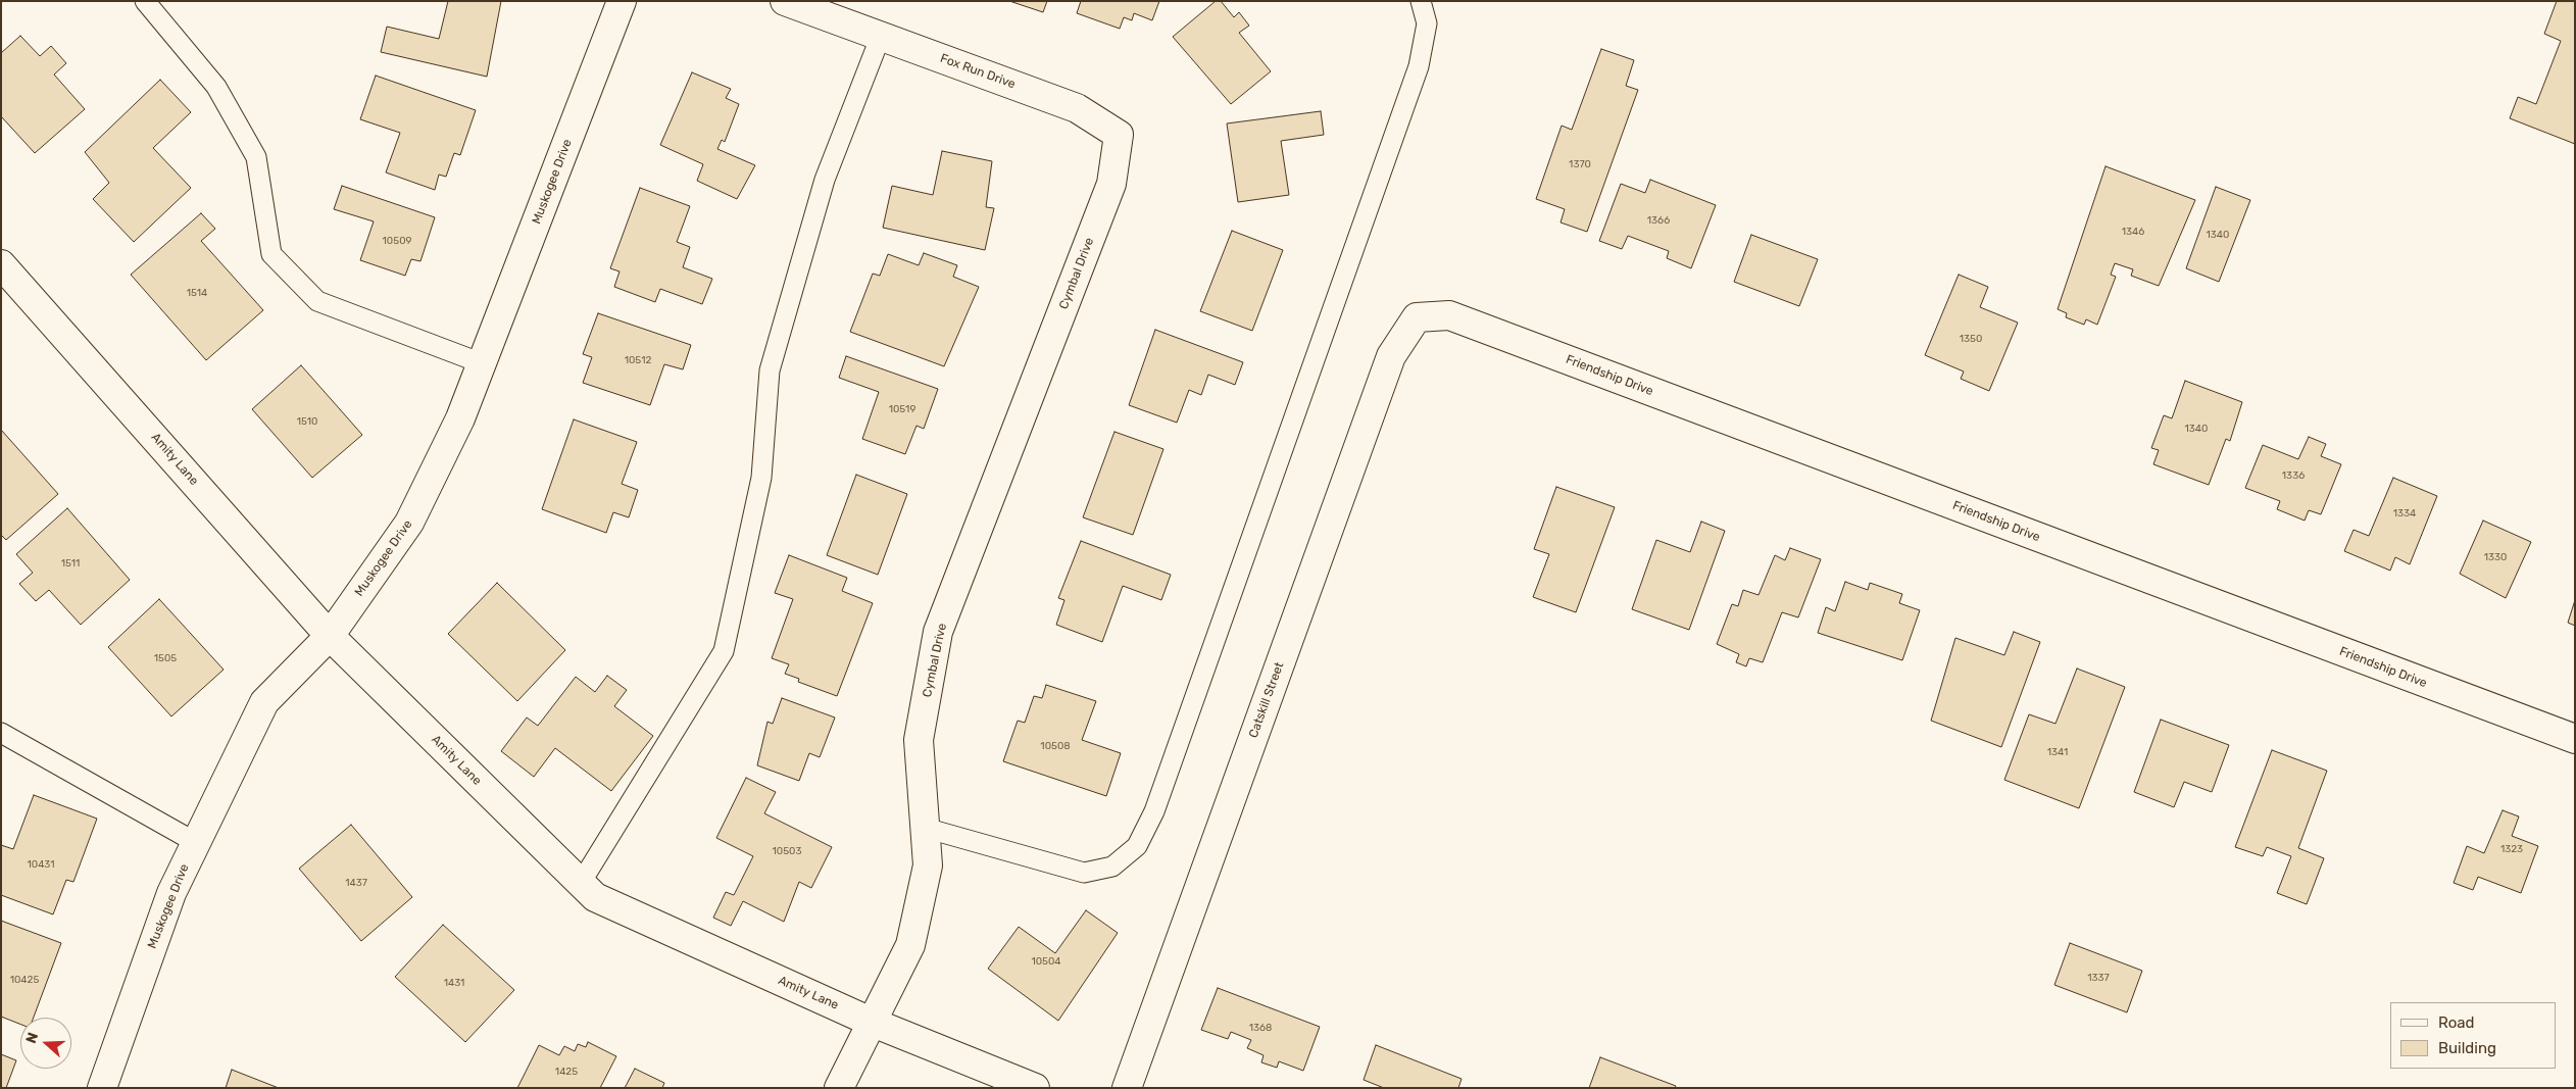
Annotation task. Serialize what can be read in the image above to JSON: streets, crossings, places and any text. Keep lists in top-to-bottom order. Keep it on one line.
{"streets":{"street":["Fox Run Drive","Muskogee Drive","Cymbal Drive","Friendship Drive","Amity Lane","Catskill Street"]},"crossings":[["Fox Run Drive","Cymbal Drive"],["Muskogee Drive","Amity Lane"],["Cymbal Drive","Amity Lane"],["Friendship Drive","Catskill Street"]],"house_numbers":["1370","1366","1346","1340","10509","1514","1350","10512","10519","1510","1340","1336","1334","1330","1511","1505","10508","1341","1323","10503","10431","1437","10504","1337","10425","1431","1368","1425"],"legend":["Road","Building"],"north":"left"}
